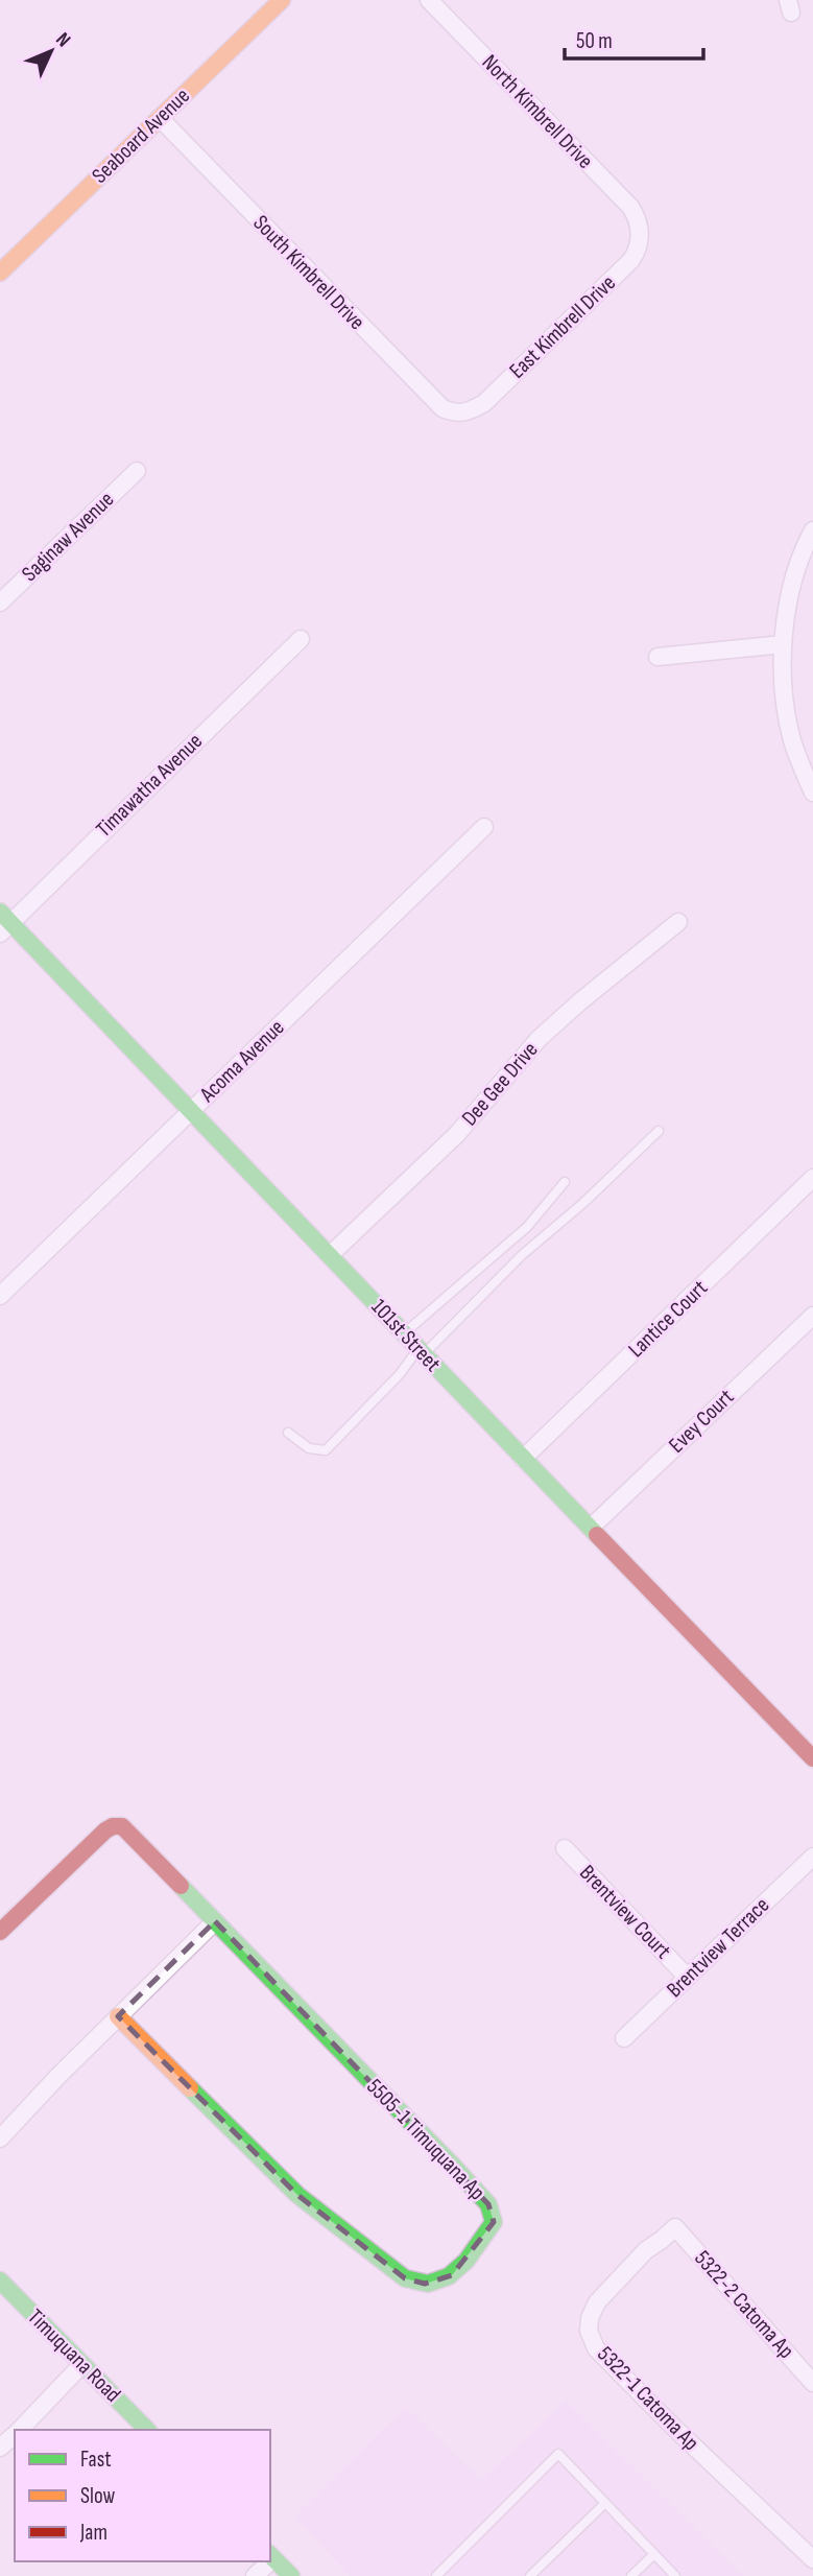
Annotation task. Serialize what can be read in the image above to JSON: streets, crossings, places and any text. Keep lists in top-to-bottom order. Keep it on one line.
{"streets":{"street":["North Kimbrell Drive","Seaboard Avenue","South Kimbrell Drive","East Kimbrell Drive","Saginaw Avenue","Timawatha Avenue","Acoma Avenue","Dee Gee Drive","Lantice Court","101st Street","Evey Court","Brentview Court","Brentview Terrace","5505-1 Timuquana Ap","5322-2 Catoma Ap","Timuquana Road","5322-1 Catoma Ap"]},"crossings":[["North Kimbrell Drive","East Kimbrell Drive"],["Seaboard Avenue","South Kimbrell Drive"],["South Kimbrell Drive","East Kimbrell Drive"],["Timawatha Avenue","101st Street"],["Acoma Avenue","101st Street"],["Dee Gee Drive","101st Street"],["Lantice Court","101st Street"],["101st Street","Evey Court"],["Brentview Court","Brentview Terrace"],["5322-2 Catoma Ap","5322-1 Catoma Ap"]],"legend":["Fast","Slow","Jam"],"scale_bar":"50 m","north":"top right"}
